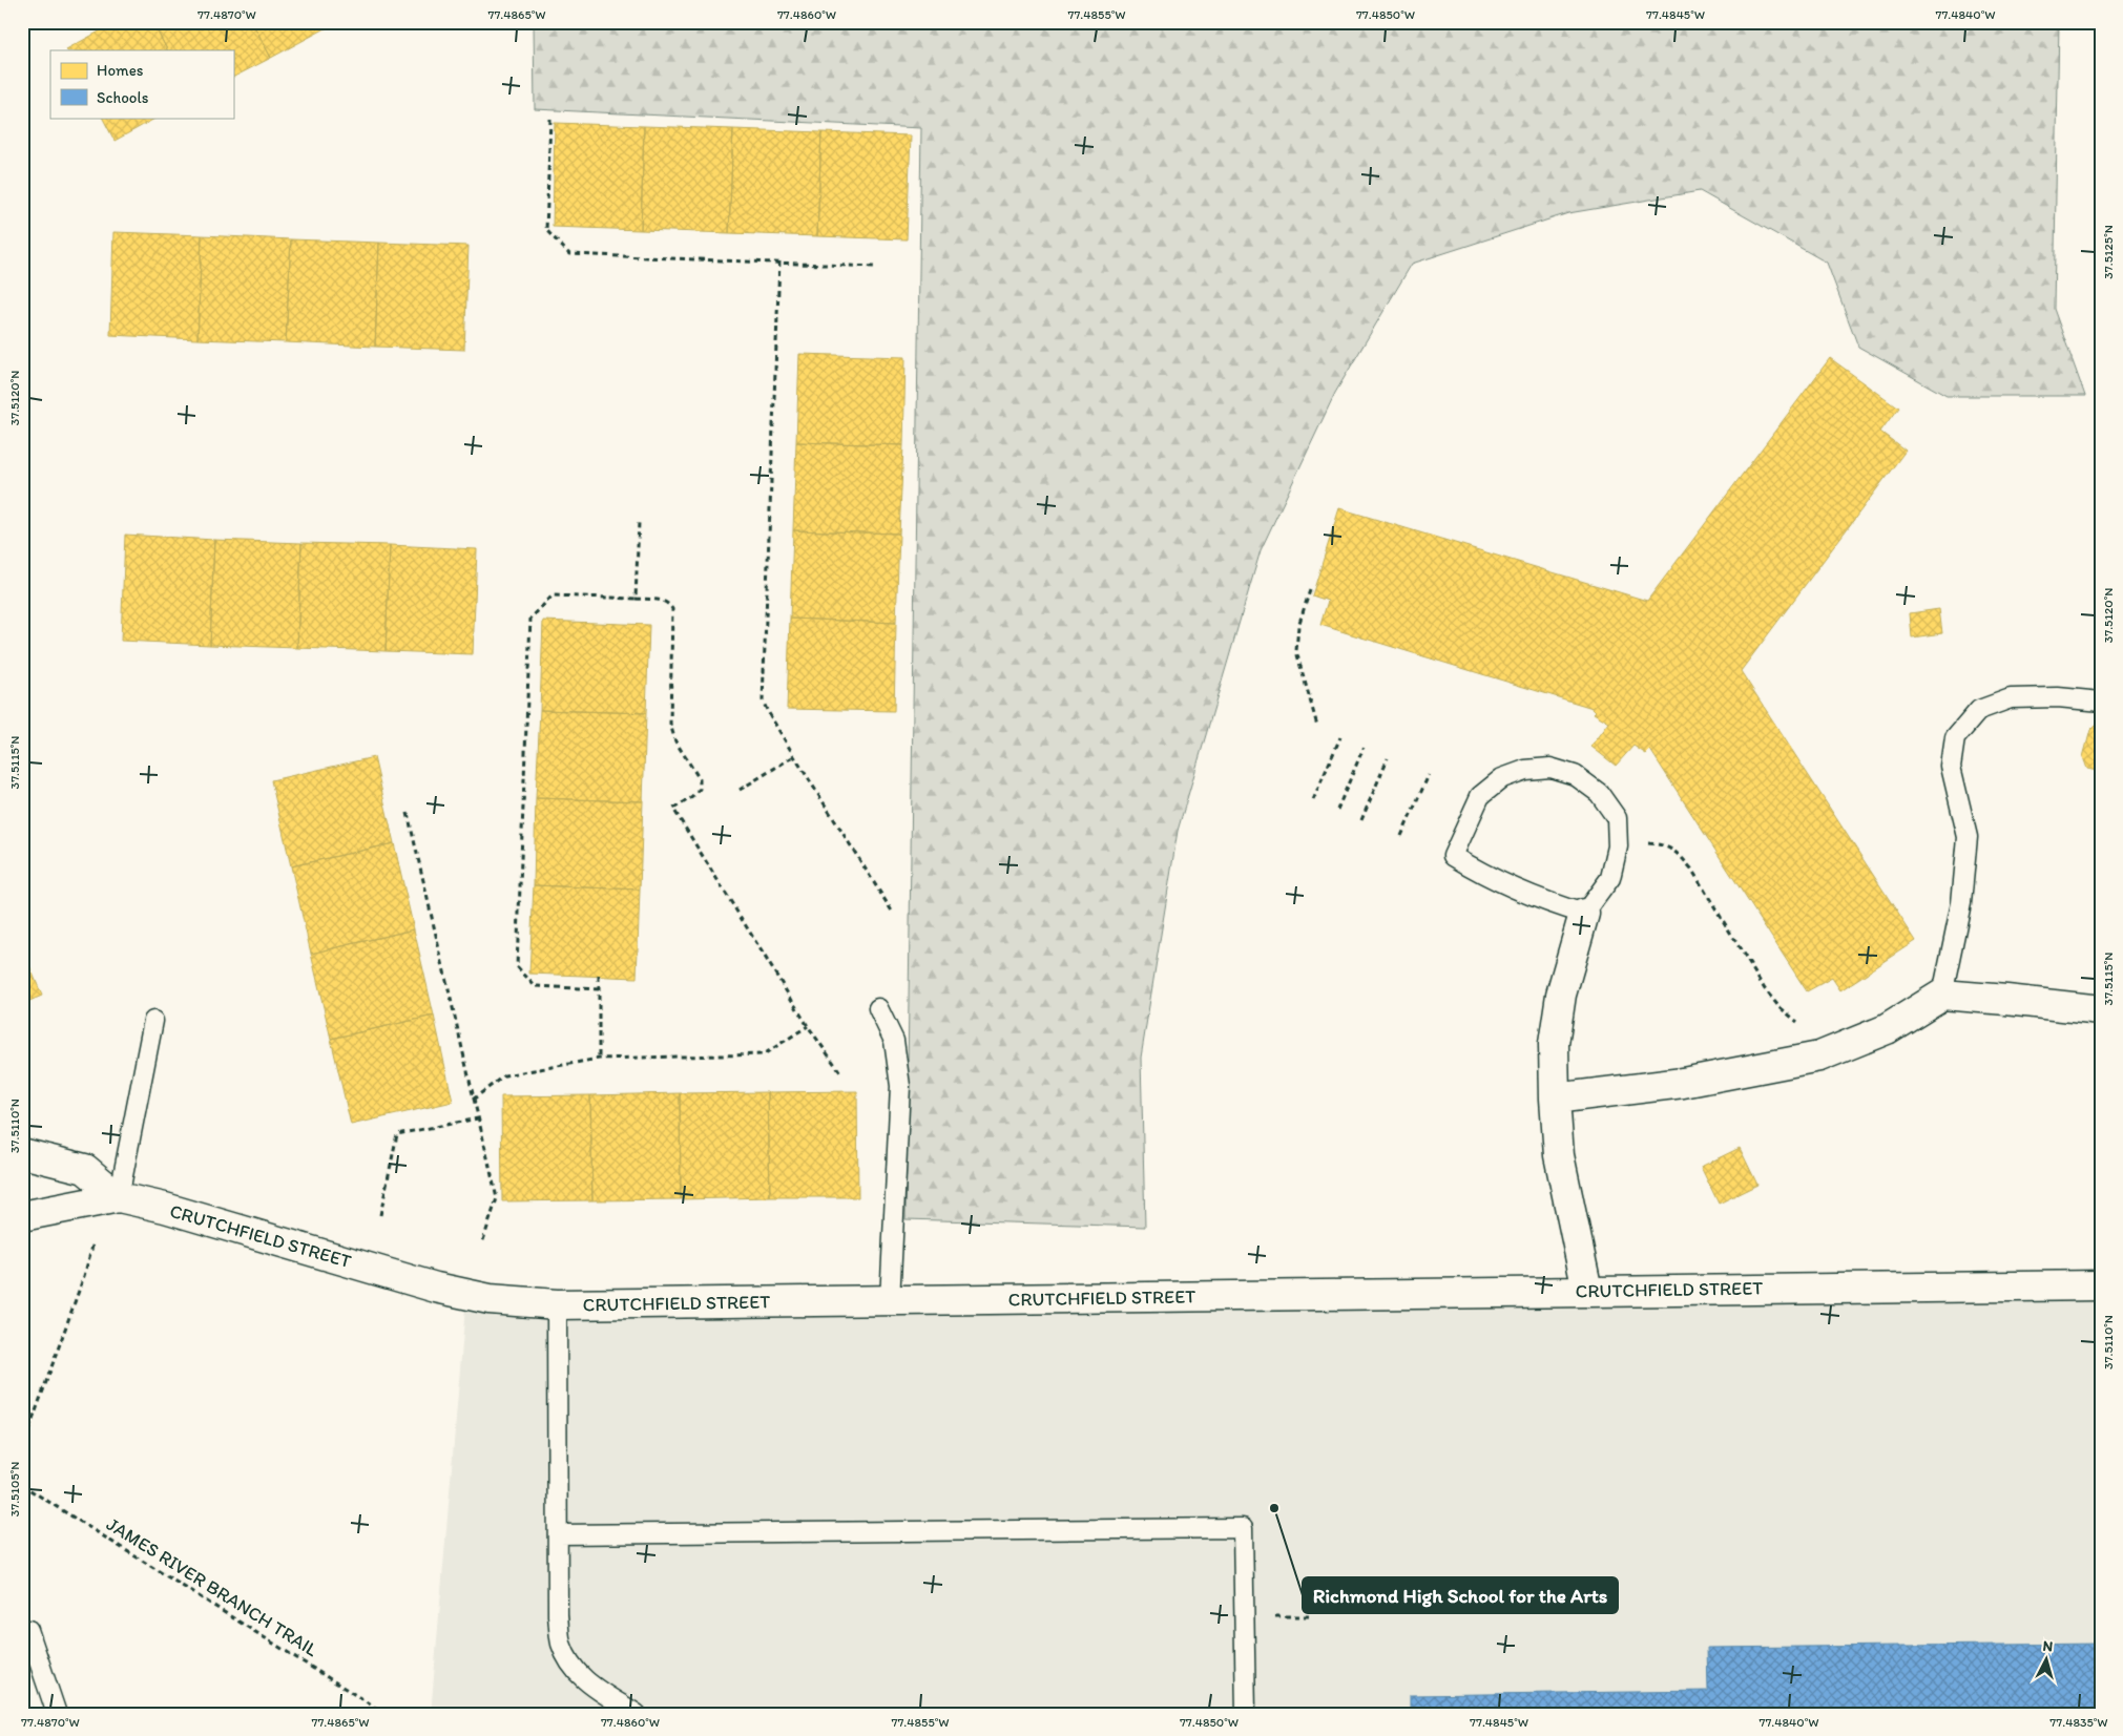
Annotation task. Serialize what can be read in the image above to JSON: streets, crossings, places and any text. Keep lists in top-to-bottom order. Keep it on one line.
{"streets":{"street":["CRUTCHFIELD STREET"],"path":["JAMES RIVER BRANCH TRAIL"]},"places":["Richmond High School for the Arts"],"legend":["Homes","Schools"],"north":"top","coordinates":["77.4870°W","77.4865°W","77.4860°W","77.4855°W","77.4850°W","77.4845°W","77.4840°W","37.5125°N","37.5120°N","37.5115°N","37.5110°N","37.5105°N","77.4835°W"]}
